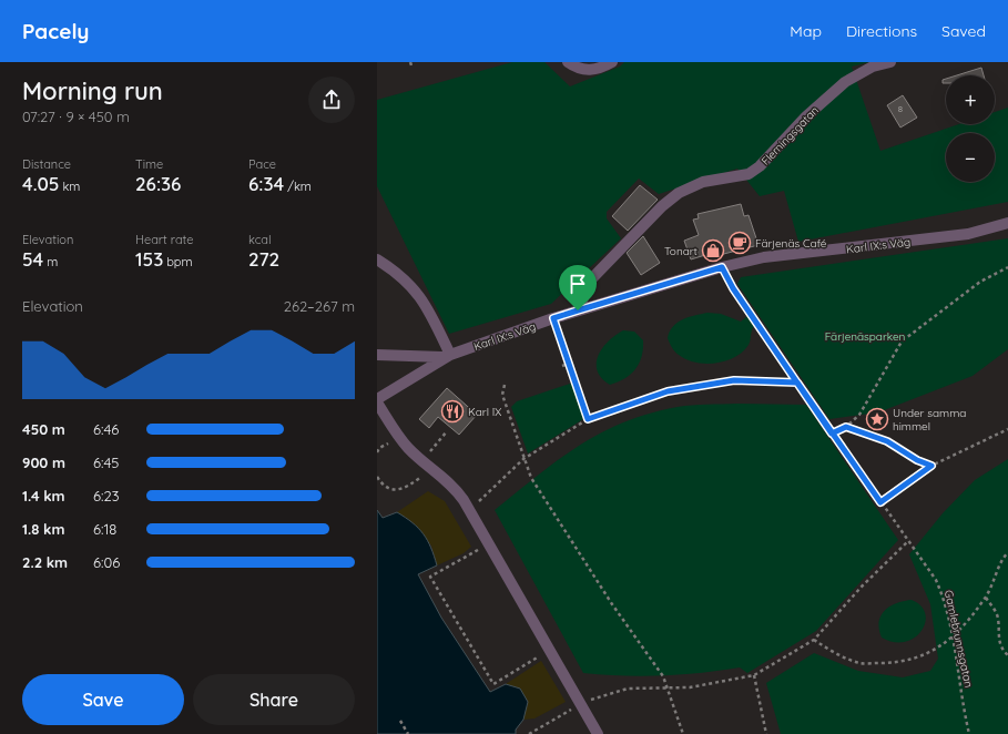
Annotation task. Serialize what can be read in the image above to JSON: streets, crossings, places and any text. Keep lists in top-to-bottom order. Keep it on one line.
{"streets":{"street":["Flemingsgatan","Karl IX:s Väg"],"path":["Gamlebrunnsgatan"]},"crossings":[["Flemingsgatan","Karl IX:s Väg"],["Karl IX:s Väg","Gamlebrunnsgatan"]],"parks":["Färjenäsparken"],"places":{"cafe":["Färjenäs Café"],"shop":["Tonart"],"restaurant":["Karl IX"],"place":["Under samma himmel"]},"house_numbers":["8"],"page":{"header":"Pacely","nav":["Map","Directions","Saved"],"heading":["Morning run","07:27 · 9 × 450 m"],"map_buttons":["+","−"],"stats":[["Distance","4.05 km"],["Time","26:36"],["Pace","6:34 /km"],["Elevation","54 m"],["Heart rate","153 bpm"],["kcal","272"]],"chart":["Elevation","262–267 m"],"list":[{"name":"450 m","note":"6:46"},{"name":"900 m","note":"6:45"},{"name":"1.4 km","note":"6:23"},{"name":"1.8 km","note":"6:18"},{"name":"2.2 km","note":"6:06"}],"buttons":["Save","Share"]}}
